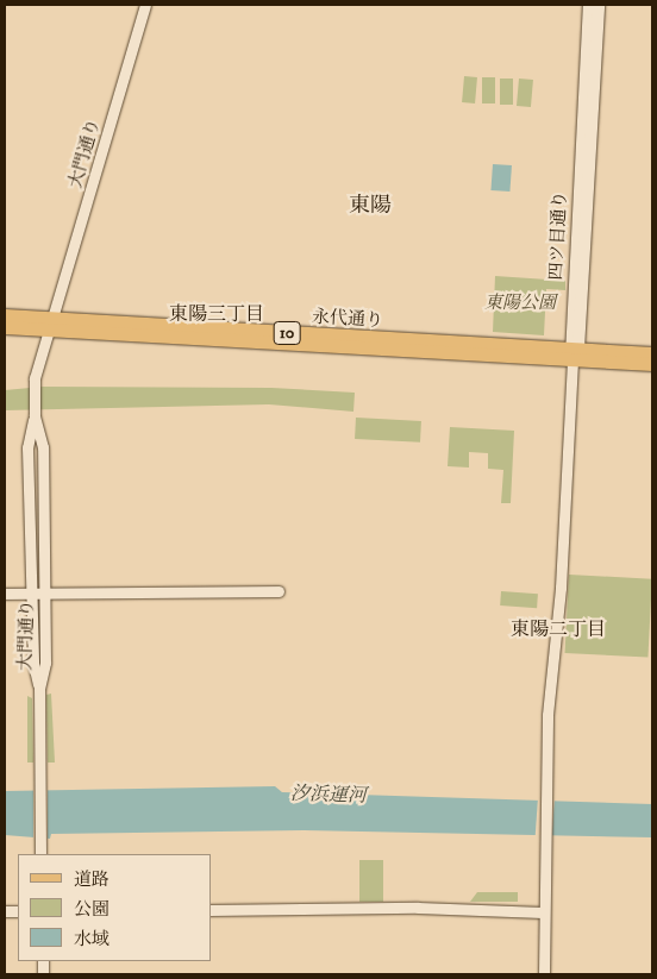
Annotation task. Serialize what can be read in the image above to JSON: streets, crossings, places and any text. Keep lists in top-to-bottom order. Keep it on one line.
{"streets":{"main road":["四ツ目通り","永代通り","10"],"street":["大門通り"]},"crossings":[["大門通り","永代通り"],["四ツ目通り","永代通り"]],"districts":["東陽","東陽三丁目","東陽二丁目"],"water":["汐浜運河"],"parks":["東陽公園"],"legend":["道路","公園","水域"]}
